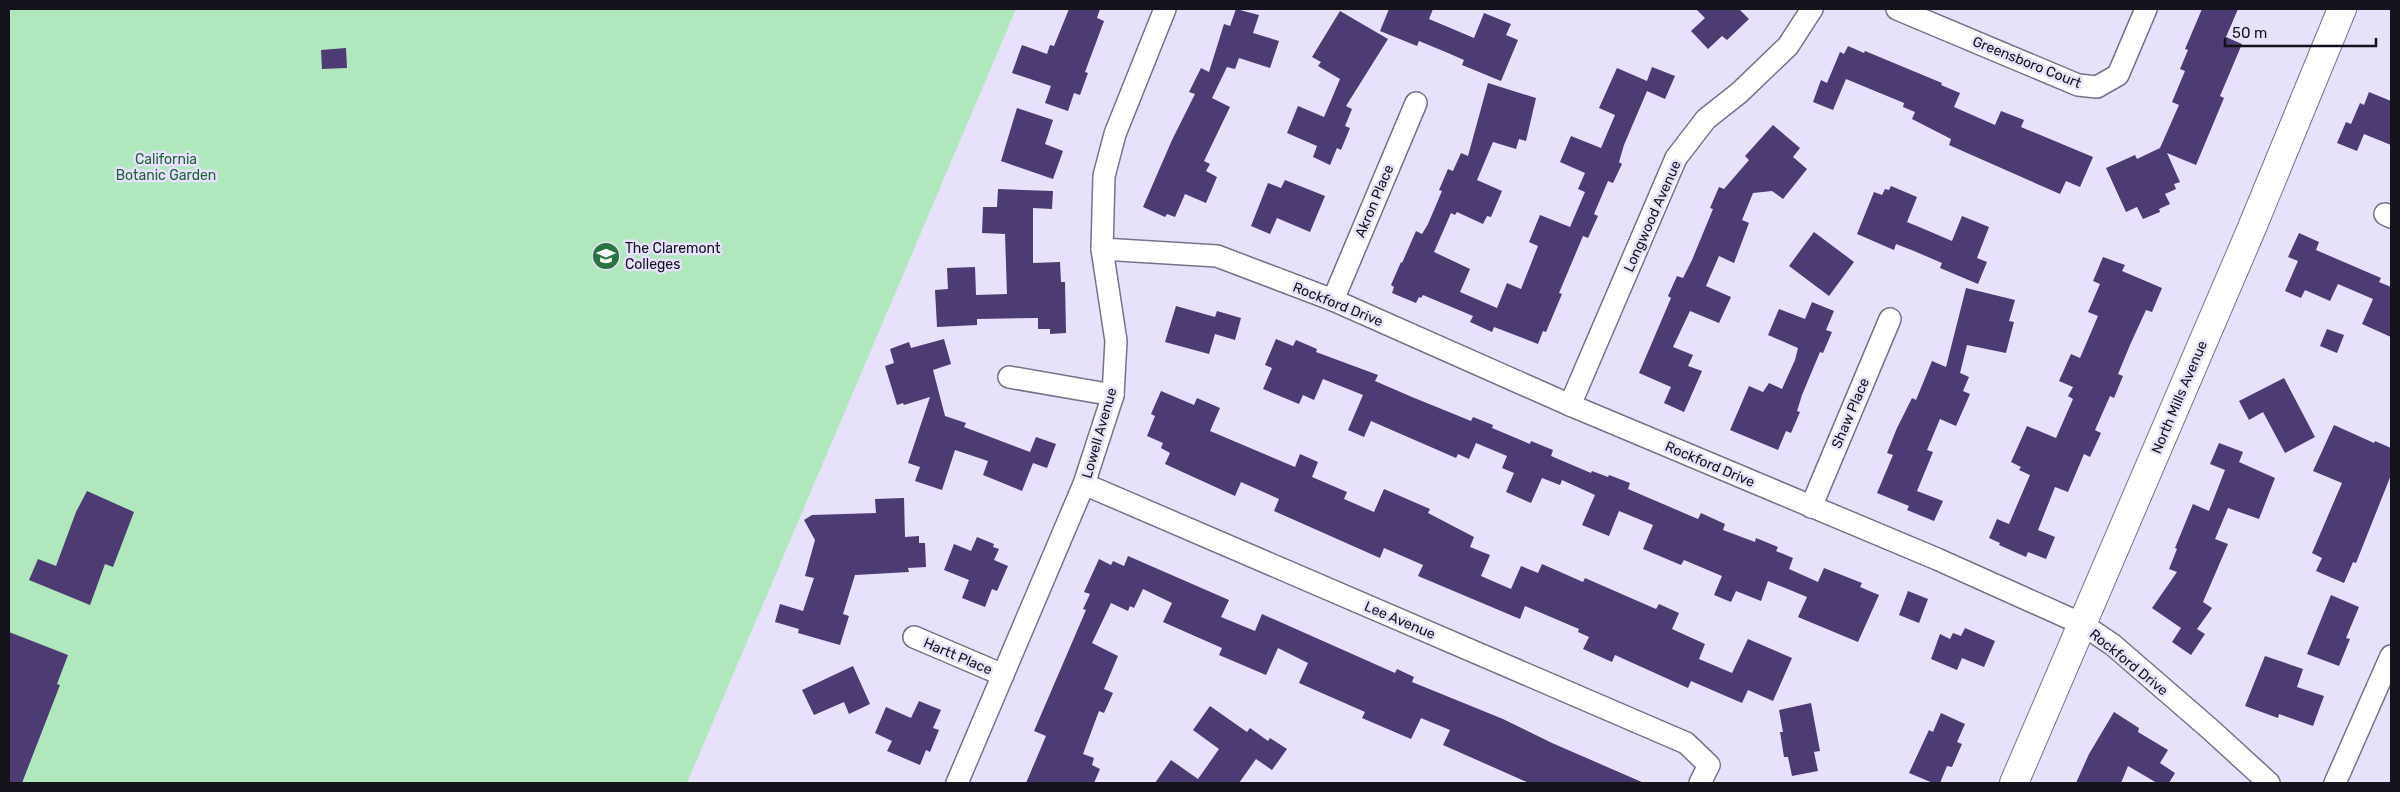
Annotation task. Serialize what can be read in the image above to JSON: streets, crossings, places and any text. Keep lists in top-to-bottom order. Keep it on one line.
{"streets":{"main road":["North Mills Avenue"],"street":["Greensboro Court","Akron Place","Longwood Avenue","Rockford Drive","Shaw Place","Lowell Avenue","Lee Avenue","Hartt Place"]},"crossings":[["Akron Place","Rockford Drive"],["Longwood Avenue","Rockford Drive"],["Rockford Drive","North Mills Avenue"],["Rockford Drive","Shaw Place"],["Rockford Drive","Lowell Avenue"],["Lowell Avenue","Lee Avenue"],["Lowell Avenue","Hartt Place"]],"parks":["California Botanic Garden"],"places":{"school or university":["The Claremont Colleges"]},"scale_bar":"50 m"}
